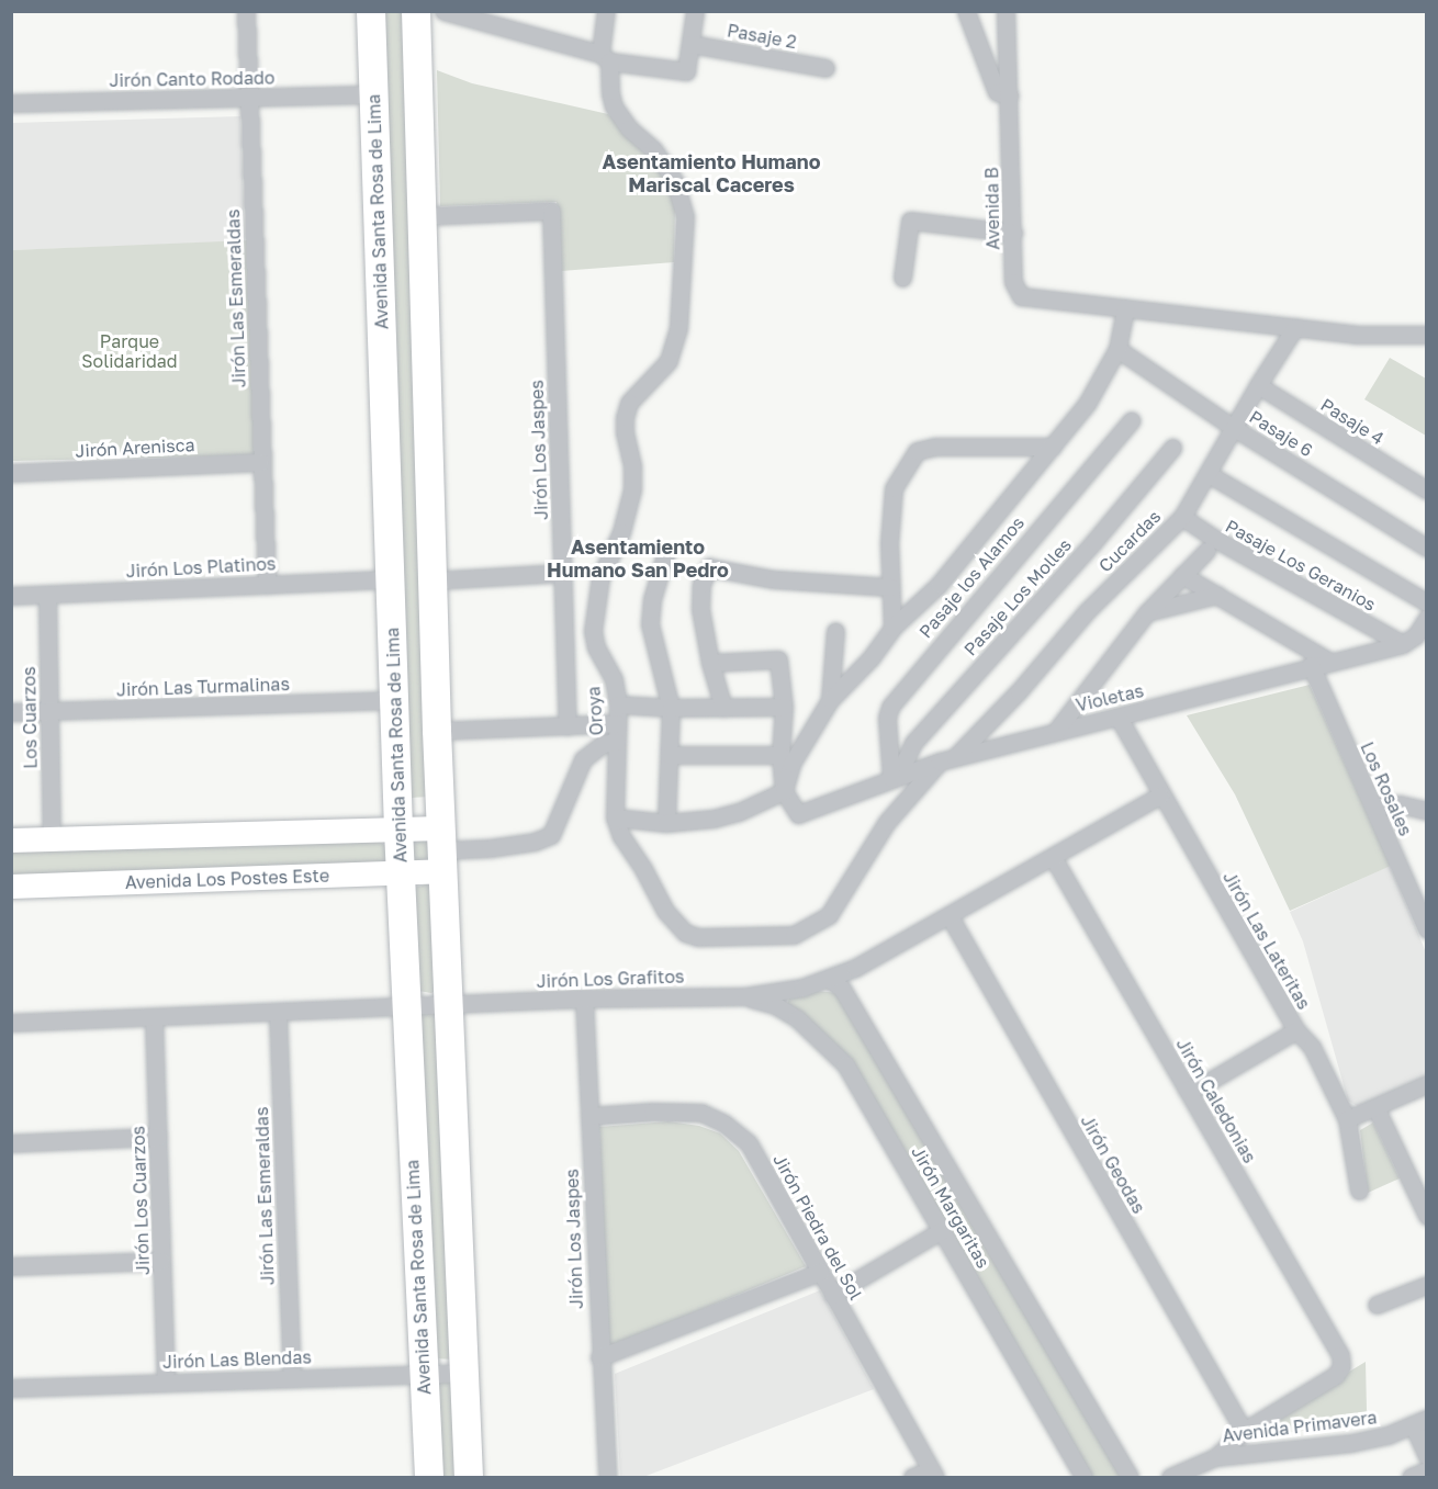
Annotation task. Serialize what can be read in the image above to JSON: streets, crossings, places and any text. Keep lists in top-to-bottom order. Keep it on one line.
{"streets":{"main road":["Avenida Santa Rosa de Lima","Avenida Los Postes Este"],"street":["Pasaje 2","Jirón Canto Rodado","Avenida B","Jirón Las Esmeraldas","Pasaje 4","Pasaje 6","Jirón Arenisca","Jirón Los Jaspes","Cucardas","Pasaje Los Geranios","Jirón Los Platinos","Pasaje los Alamos","Pasaje Los Molles","Jirón Las Turmalinas","Violetas","Oroya","Los Cuarzos","Los Rosales","Jirón Las Lateritas","Jirón Los Grafitos","Jirón Caledonias","Jirón Geodas","Jirón Los Cuarzos","Jirón Margaritas","Jirón Piedra del Sol","Jirón Las Blendas","Avenida Primavera"]},"crossings":[["Jirón Canto Rodado","Avenida Santa Rosa de Lima"],["Jirón Canto Rodado","Jirón Las Esmeraldas"],["Avenida Santa Rosa de Lima","Jirón Los Platinos"],["Avenida Santa Rosa de Lima","Jirón Las Turmalinas"],["Avenida Santa Rosa de Lima","Avenida Los Postes Este"],["Avenida Santa Rosa de Lima","Jirón Los Grafitos"],["Avenida Santa Rosa de Lima","Jirón Las Blendas"],["Jirón Las Esmeraldas","Jirón Arenisca"],["Jirón Las Esmeraldas","Jirón Los Platinos"],["Jirón Las Esmeraldas","Jirón Los Grafitos"],["Jirón Las Esmeraldas","Jirón Las Blendas"],["Pasaje 4","Cucardas"],["Pasaje 6","Cucardas"],["Jirón Los Jaspes","Jirón Los Grafitos"],["Jirón Los Jaspes","Jirón Piedra del Sol"],["Cucardas","Pasaje Los Geranios"],["Cucardas","Violetas"],["Cucardas","Oroya"],["Pasaje Los Geranios","Violetas"],["Jirón Los Platinos","Los Cuarzos"],["Pasaje los Alamos","Pasaje Los Molles"],["Pasaje los Alamos","Violetas"],["Pasaje Los Molles","Violetas"],["Jirón Las Turmalinas","Los Cuarzos"],["Violetas","Oroya"],["Violetas","Los Rosales"],["Violetas","Jirón Las Lateritas"],["Jirón Las Lateritas","Jirón Los Grafitos"],["Jirón Los Grafitos","Jirón Caledonias"],["Jirón Los Grafitos","Jirón Geodas"],["Jirón Los Grafitos","Jirón Los Cuarzos"],["Jirón Los Grafitos","Jirón Margaritas"],["Jirón Caledonias","Jirón Geodas"],["Jirón Los Cuarzos","Jirón Las Blendas"]],"districts":["Asentamiento Humano Mariscal Caceres","Asentamiento Humano San Pedro"],"parks":["Parque Solidaridad"]}
